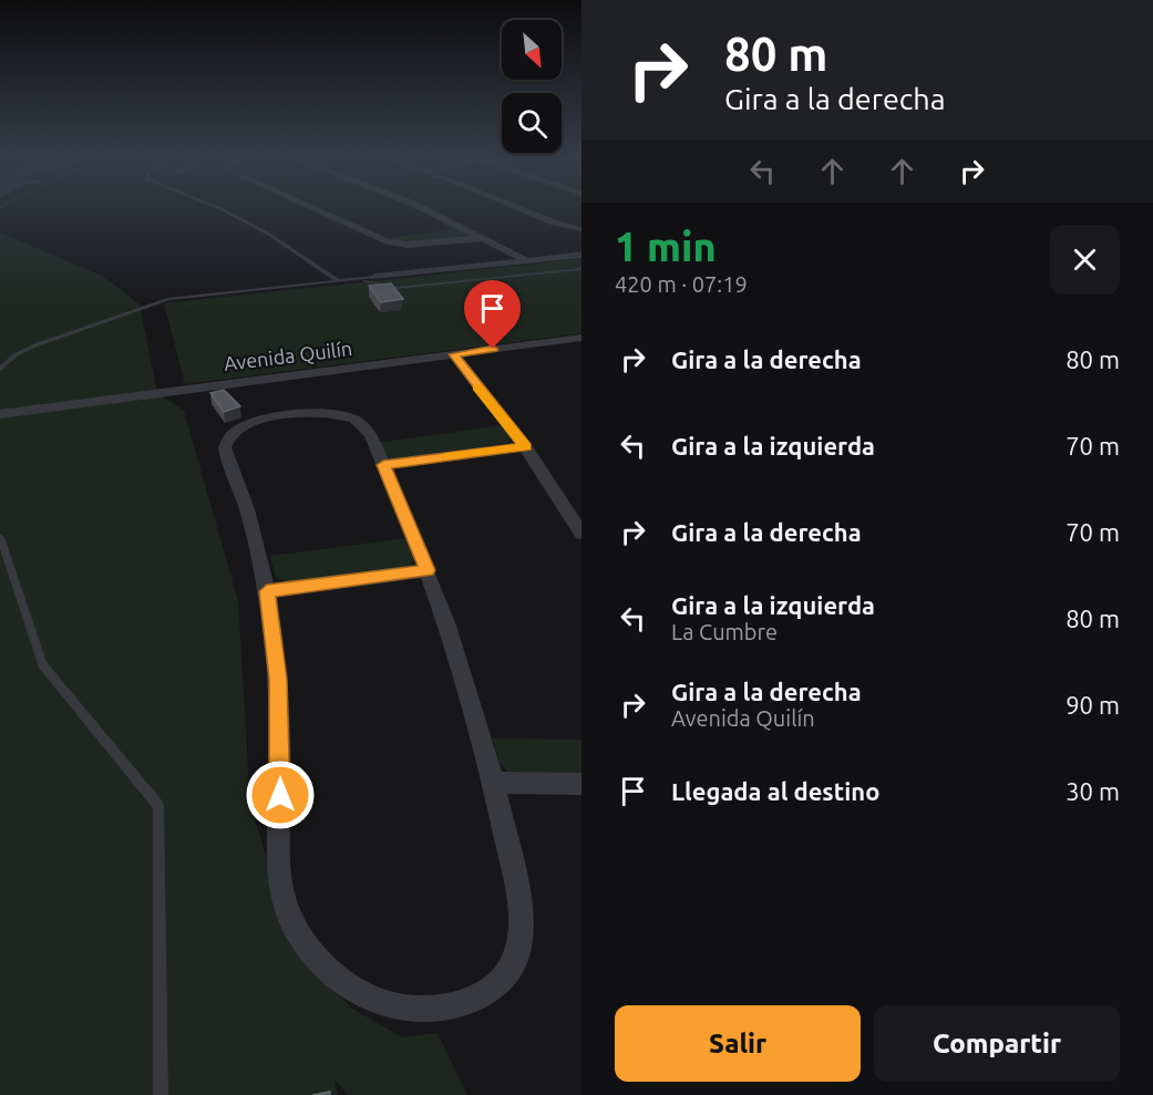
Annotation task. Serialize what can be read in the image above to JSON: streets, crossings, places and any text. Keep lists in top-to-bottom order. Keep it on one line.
{"streets":{"street":["Avenida Quilín"]},"north":"bottom right","page":{"turn":["80 m","Gira a la derecha"],"heading":["1 min","420 m · 07:19"],"list":[{"name":"Gira a la derecha","value":"80 m"},{"name":"Gira a la izquierda","value":"70 m"},{"name":"Gira a la derecha","value":"70 m"},{"name":"Gira a la izquierda","note":"La Cumbre","value":"80 m"},{"name":"Gira a la derecha","note":"Avenida Quilín","value":"90 m"},{"name":"Llegada al destino","value":"30 m"}],"buttons":["Salir","Compartir"]}}
